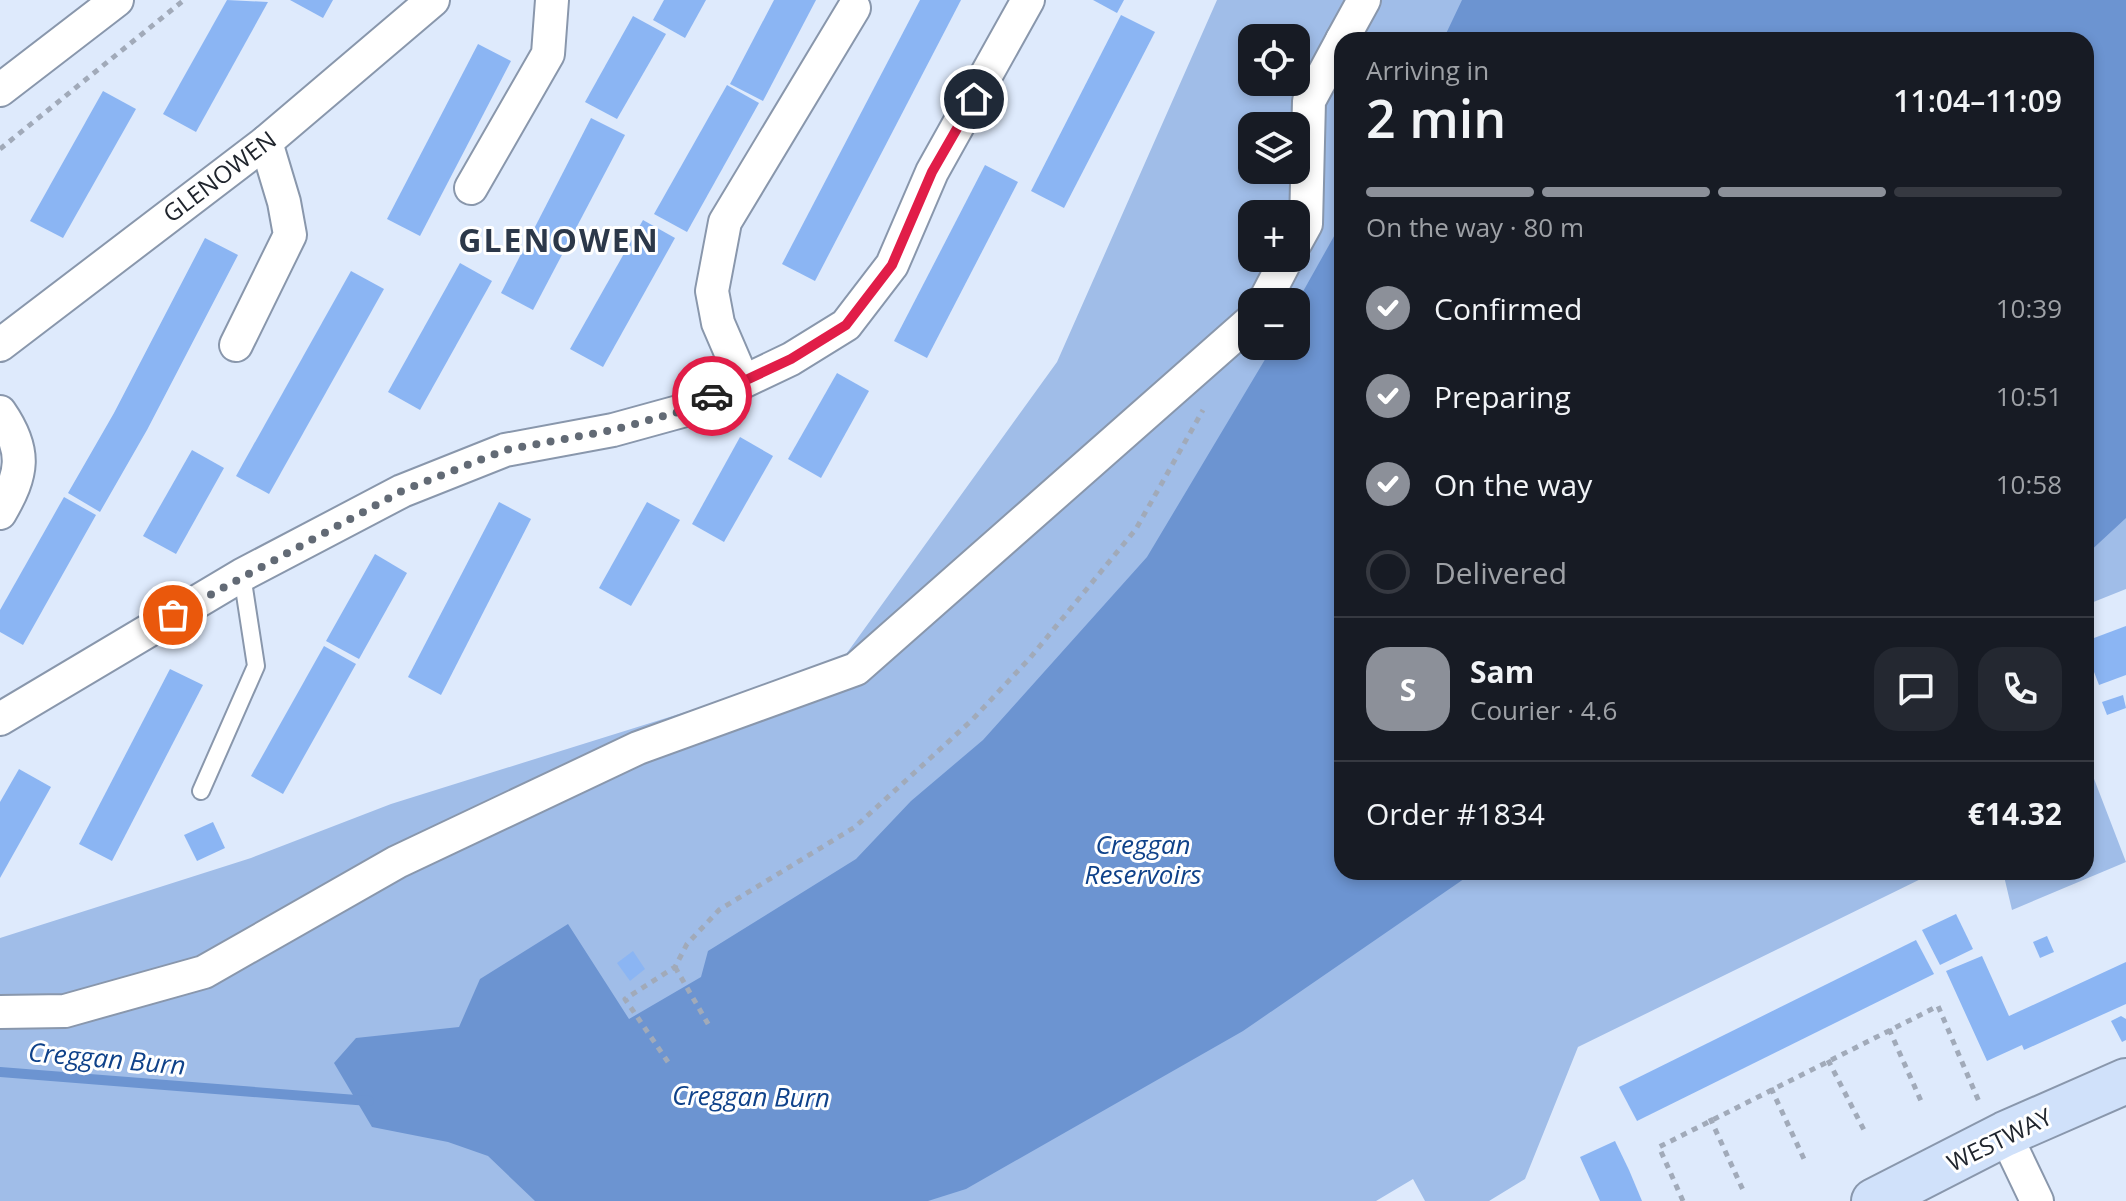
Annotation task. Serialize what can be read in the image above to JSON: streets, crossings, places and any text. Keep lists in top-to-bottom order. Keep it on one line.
{"streets":{"street":["GLENOWEN","WESTWAY"]},"districts":["GLENOWEN"],"water":["Creggan Reservoirs","Creggan Burn"],"page":{"map_buttons":["+","−"],"heading":["2 min","Arriving in","11:04–11:09"],"panel":["Sam","Courier · 4.6","Order #1834","€14.32"],"bar":"On the way · 80 m","list":[["Confirmed","10:39"],["Preparing","10:51"],["On the way","10:58"],"Delivered"],"round":"S"}}
